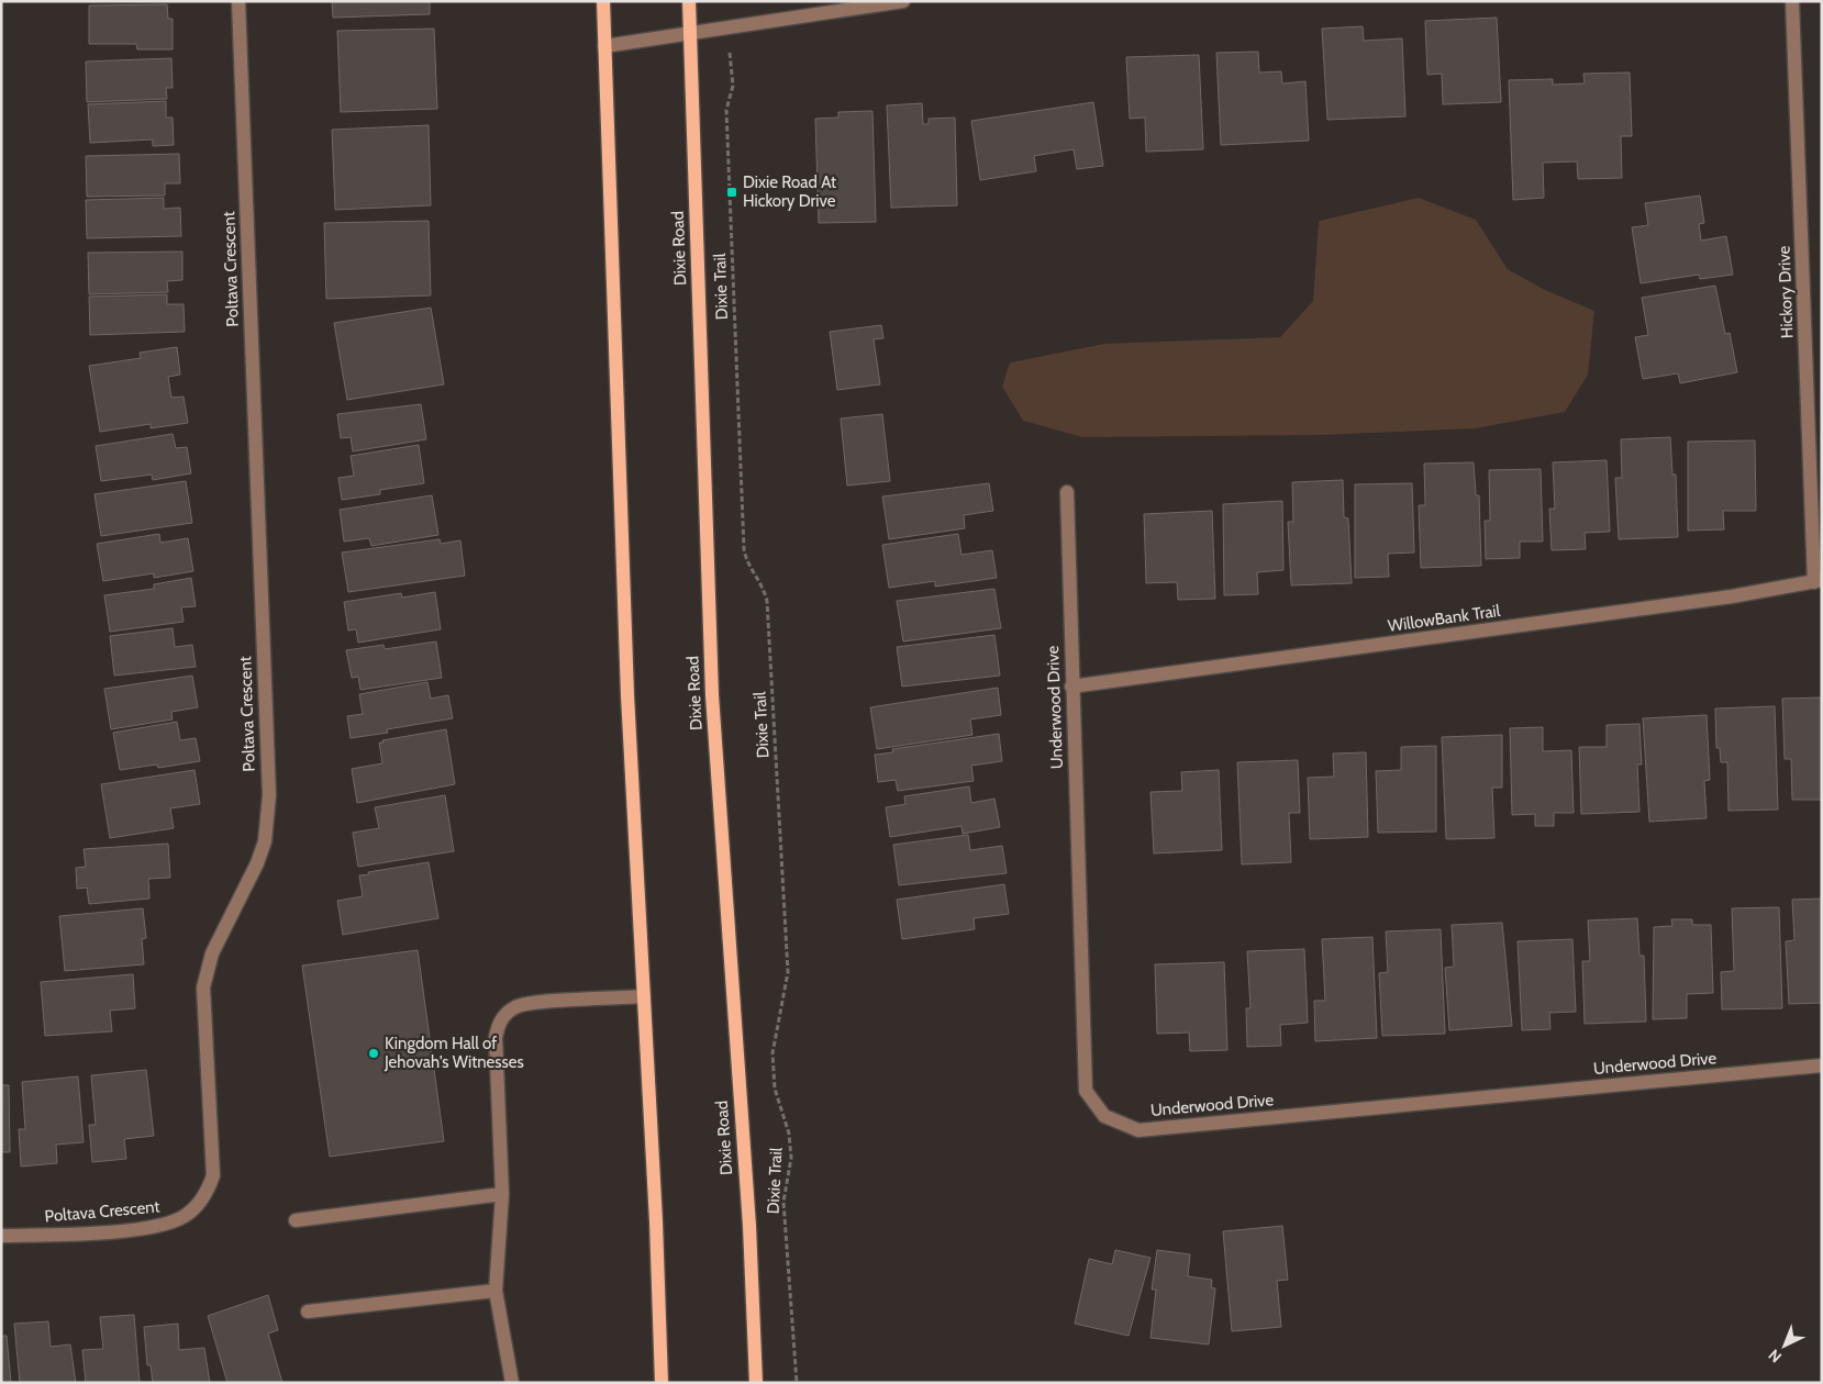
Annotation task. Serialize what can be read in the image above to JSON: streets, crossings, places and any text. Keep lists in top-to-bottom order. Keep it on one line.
{"streets":{"main road":["Dixie Road"],"street":["Poltava Crescent","Hickory Drive","WillowBank Trail","Underwood Drive"],"path":["Dixie Trail"]},"crossings":[["Hickory Drive","WillowBank Trail"],["WillowBank Trail","Underwood Drive"]],"places":{"transit":["Dixie Road At Hickory Drive"],"other":["Kingdom Hall of Jehovah's Witnesses"]},"north":"bottom left"}
